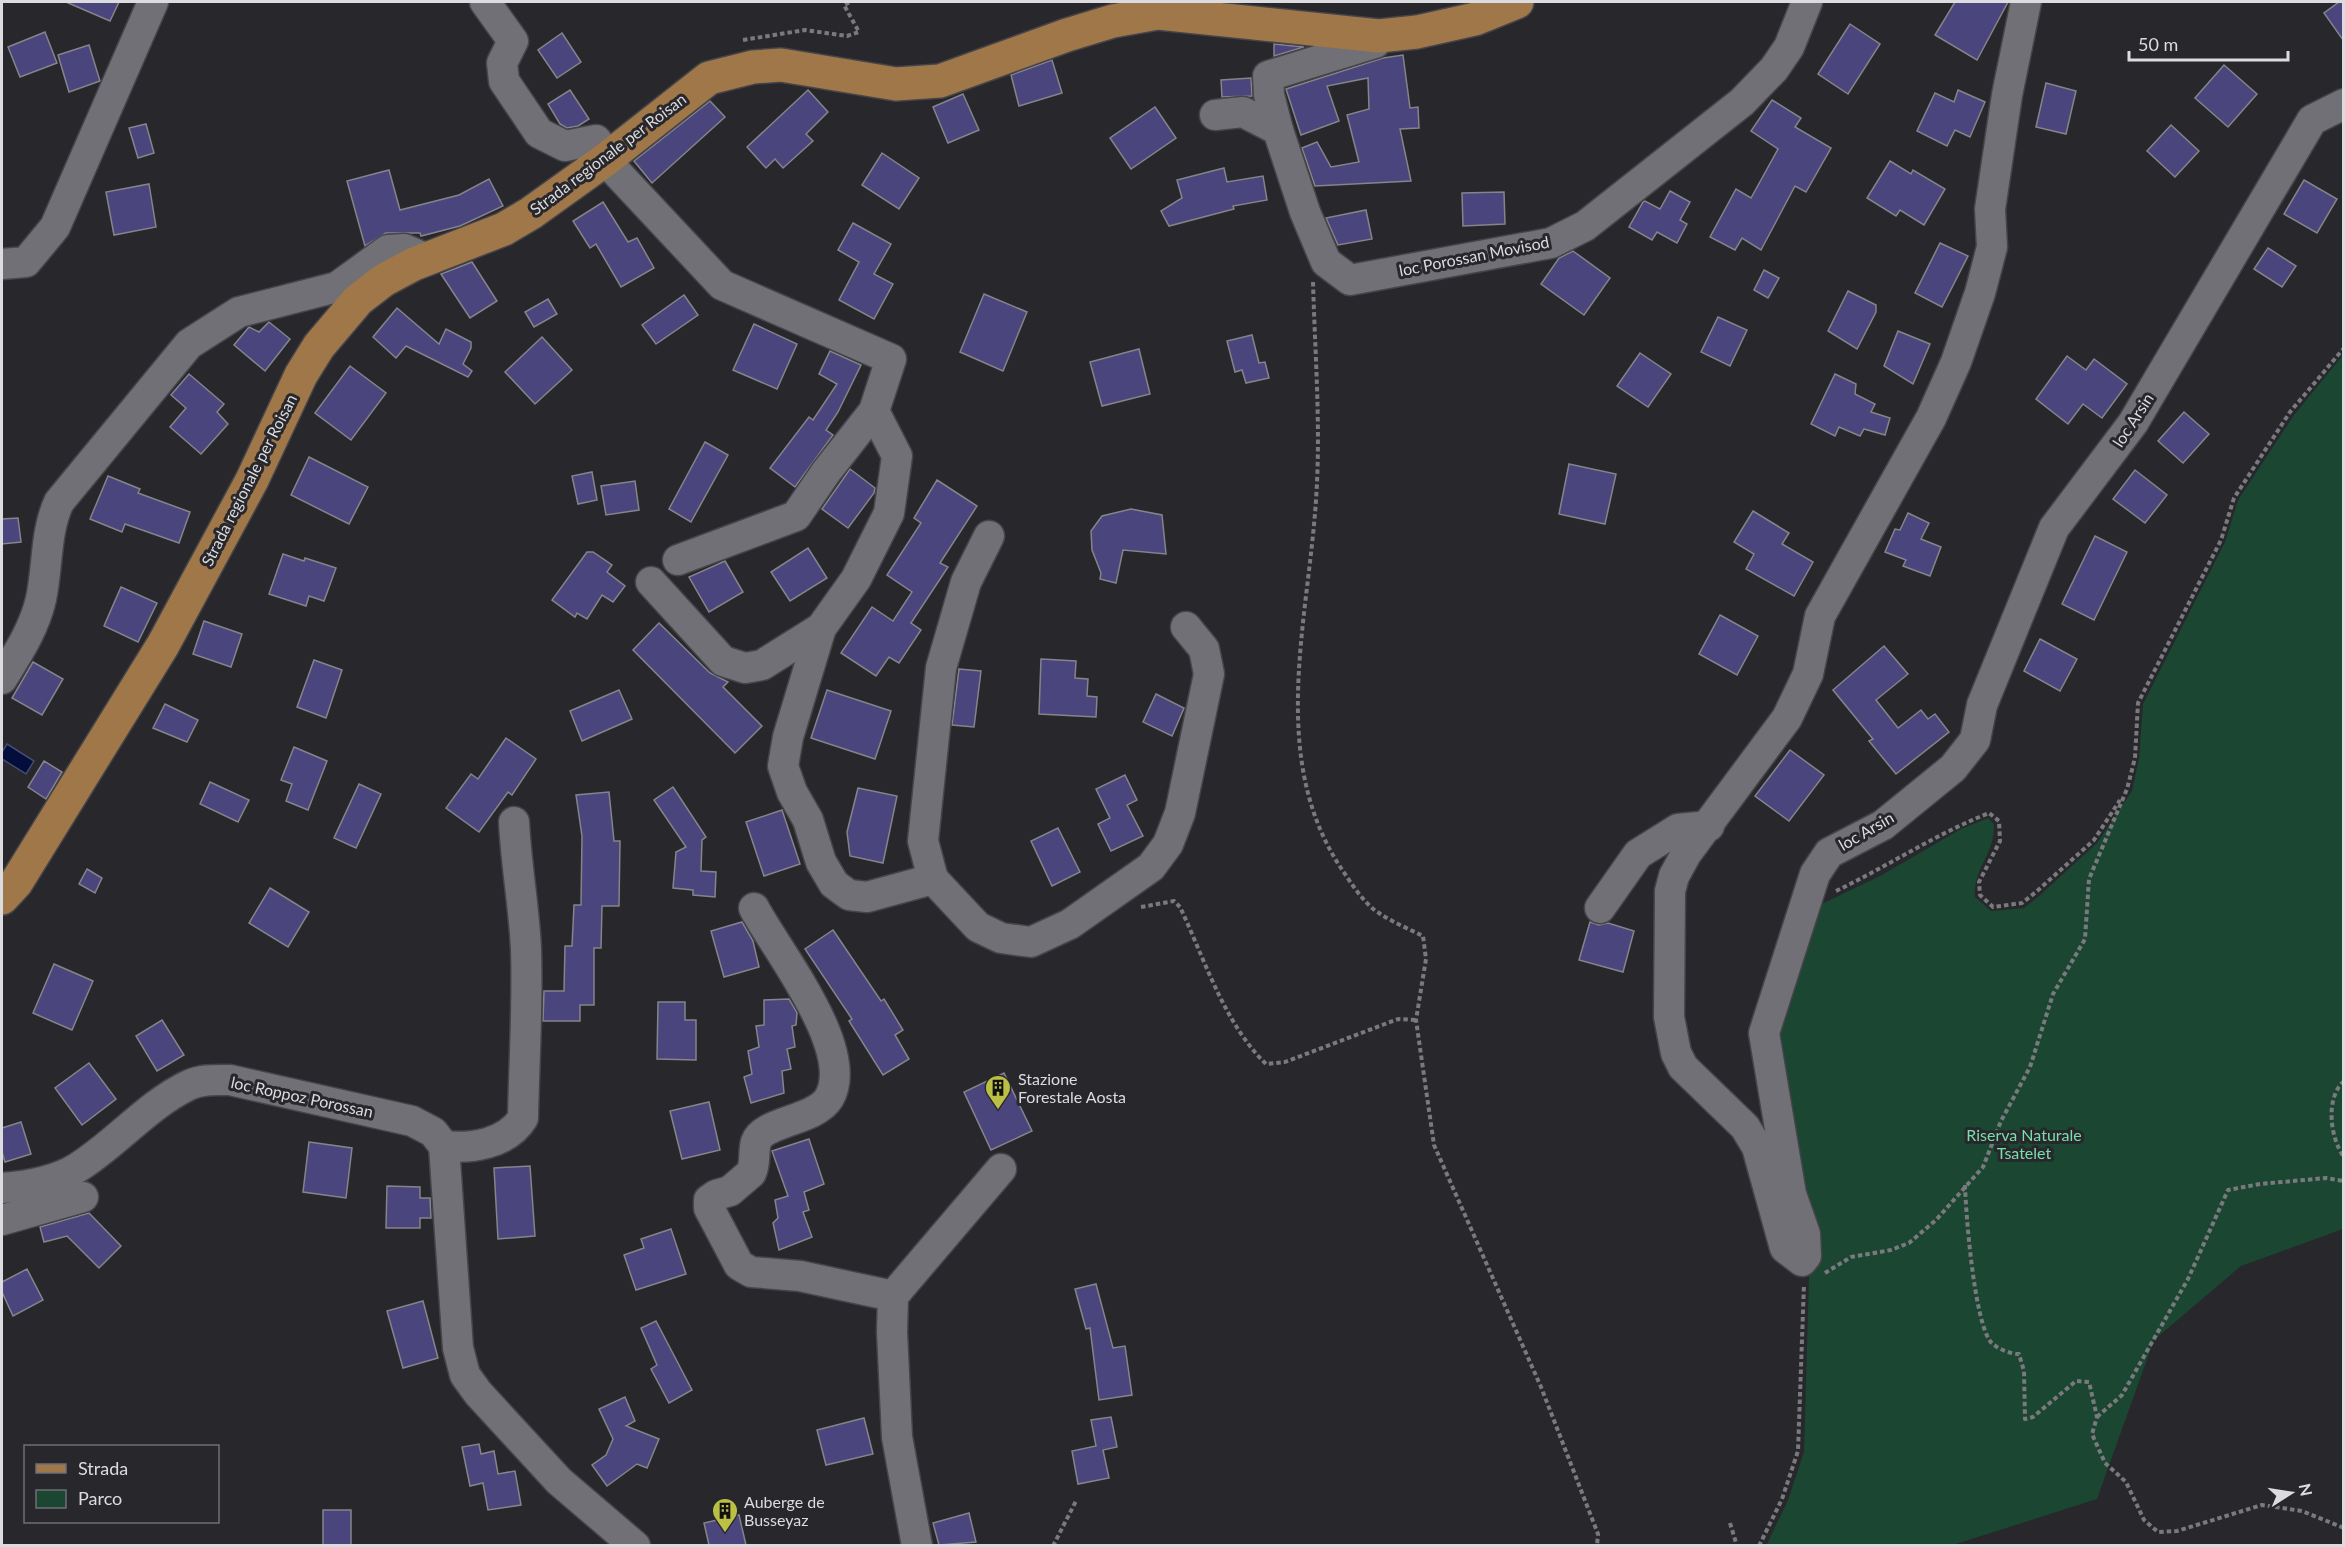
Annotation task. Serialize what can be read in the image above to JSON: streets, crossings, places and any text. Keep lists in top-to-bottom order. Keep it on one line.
{"streets":{"main road":["Strada regionale per Roisan"],"street":["loc Porossan Movisod","loc Arsin","loc Roppoz Porossan"]},"crossings":[["Strada regionale per Roisan","loc Porossan Movisod"]],"parks":["Riserva Naturale Tsatelet"],"places":{"building":["Stazione Forestale Aosta","Auberge de Busseyaz"]},"legend":["Strada","Parco"],"scale_bar":"50 m","north":"right"}
